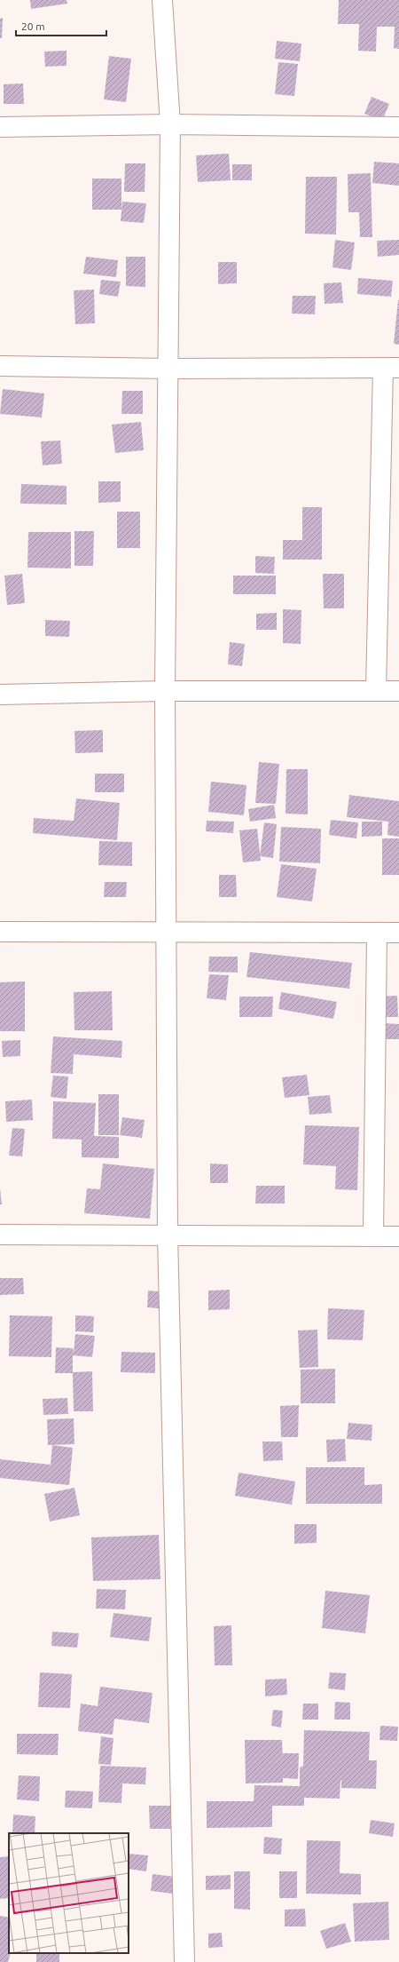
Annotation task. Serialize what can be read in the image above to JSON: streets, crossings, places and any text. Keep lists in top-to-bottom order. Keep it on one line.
{"scale_bar":"20 m"}
